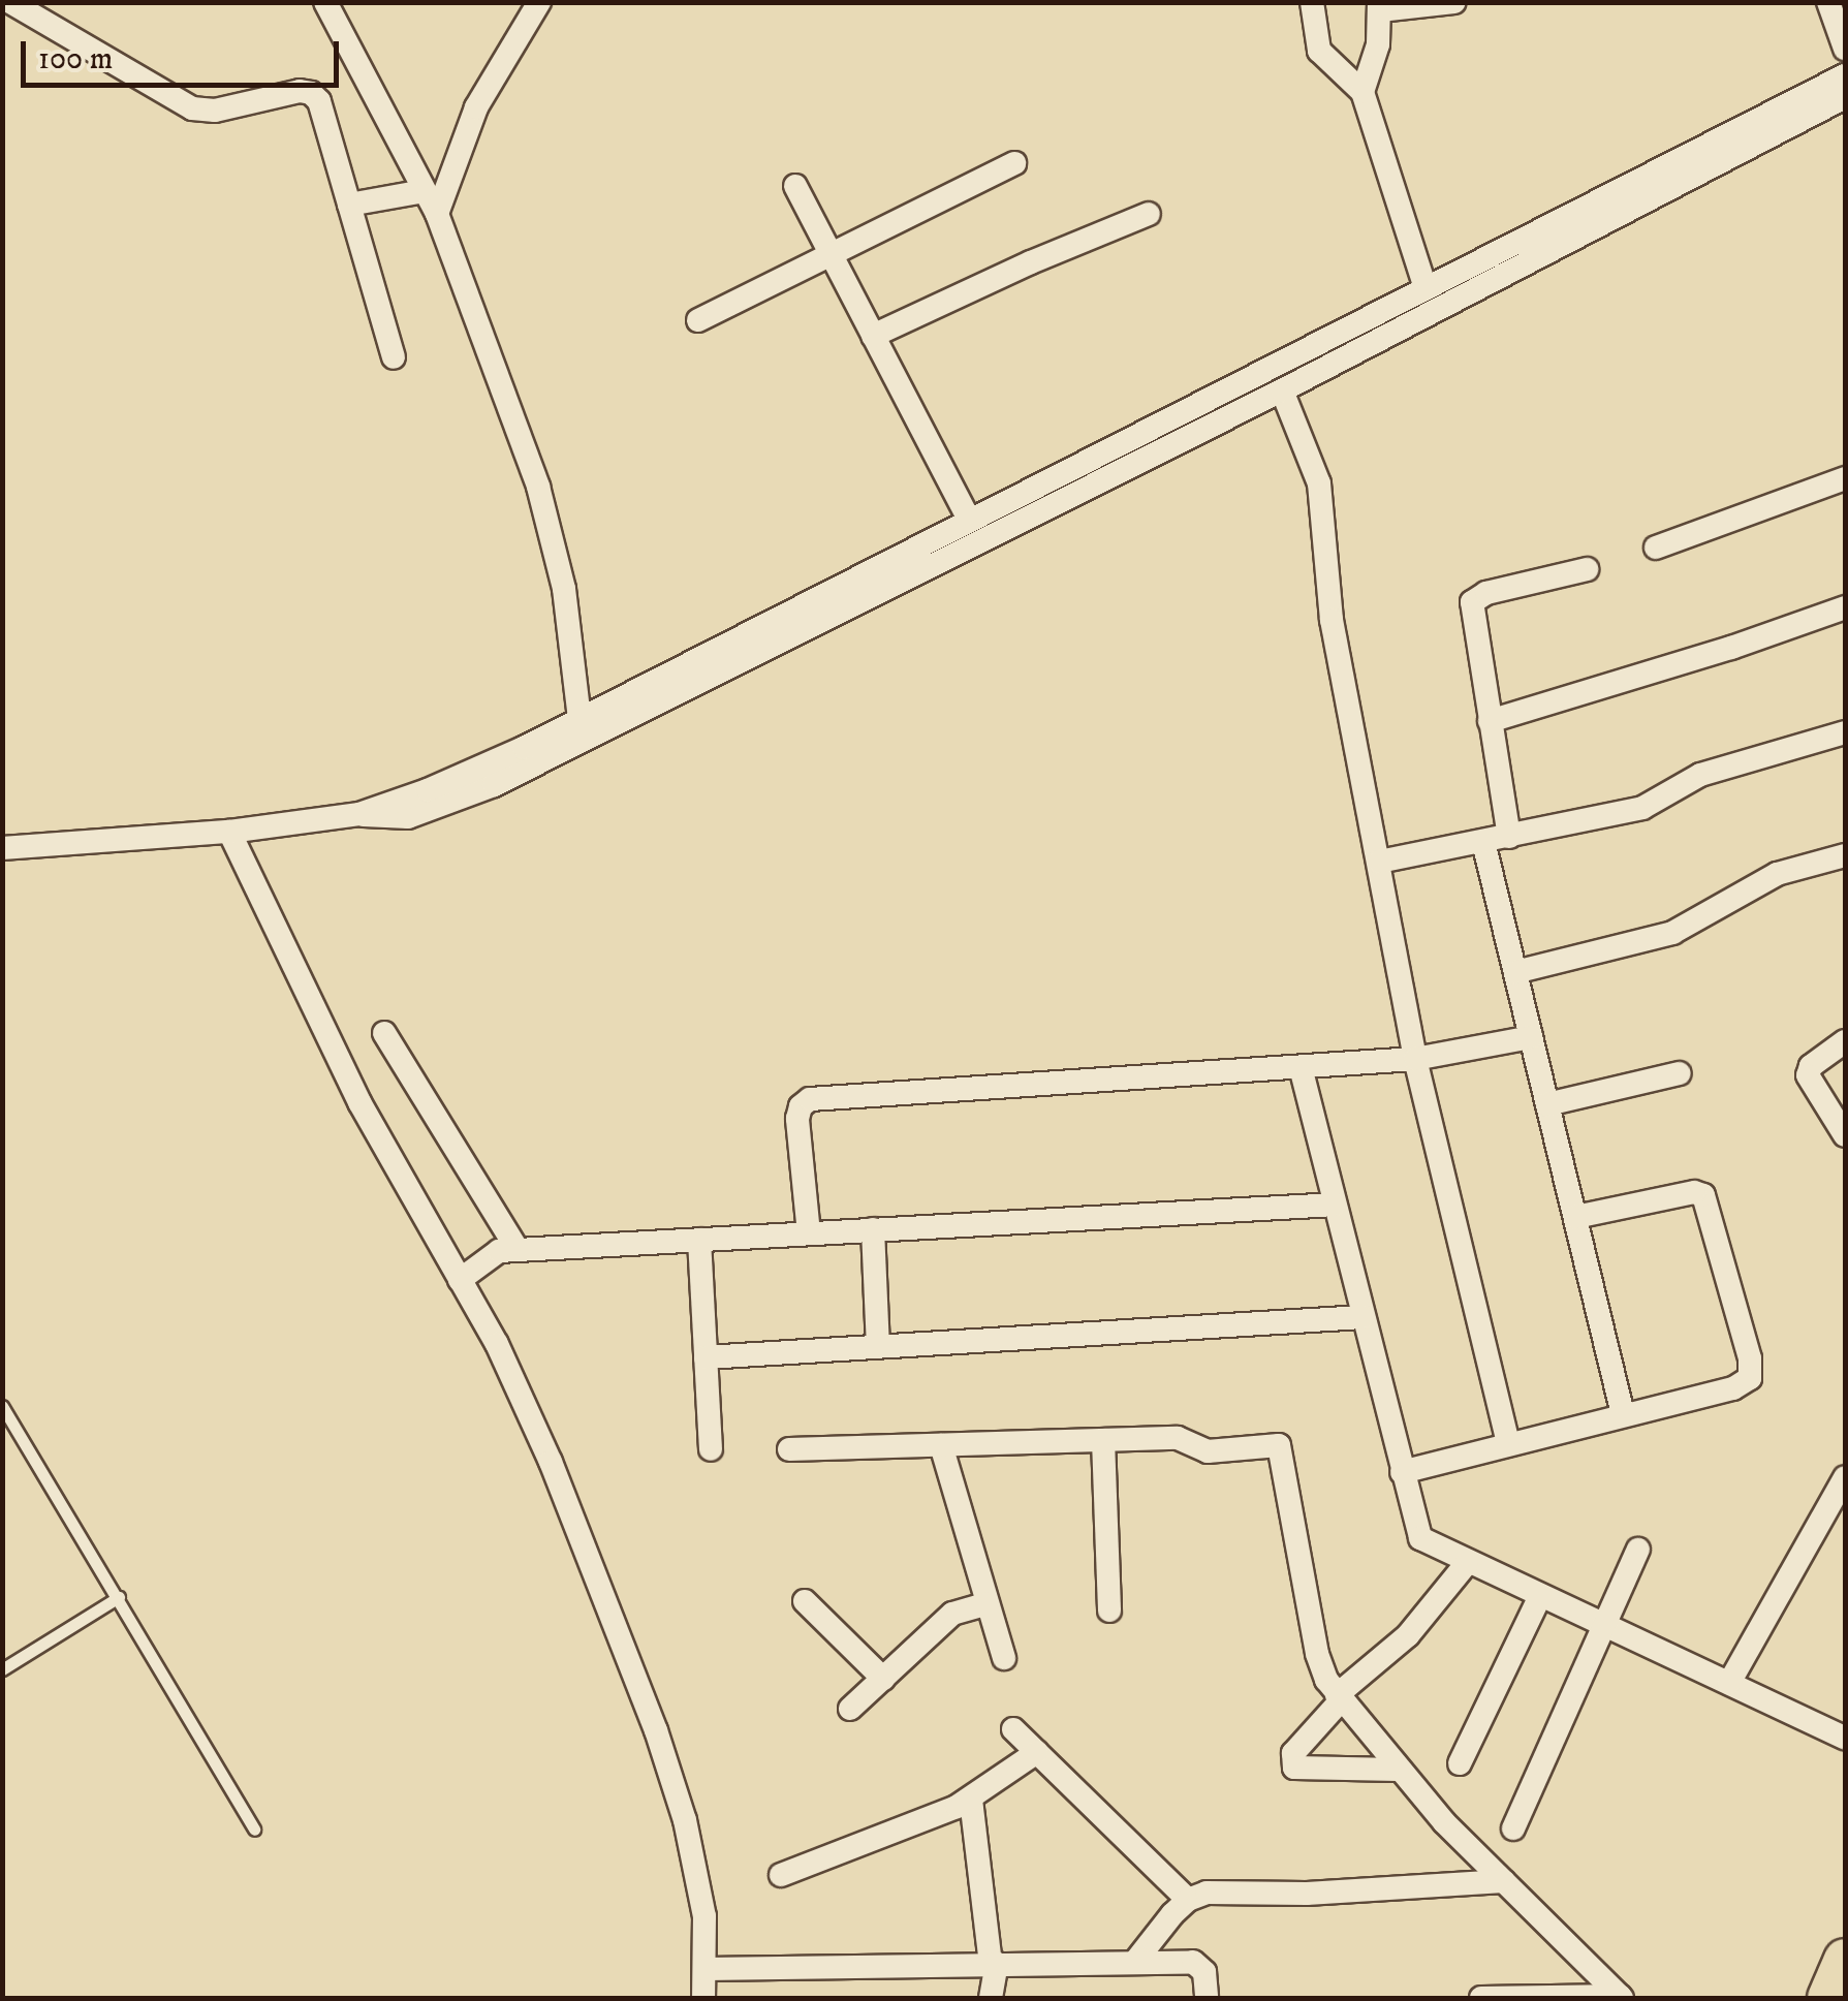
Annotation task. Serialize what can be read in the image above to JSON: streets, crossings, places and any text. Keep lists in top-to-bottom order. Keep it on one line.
{"scale_bar":"100 m"}
